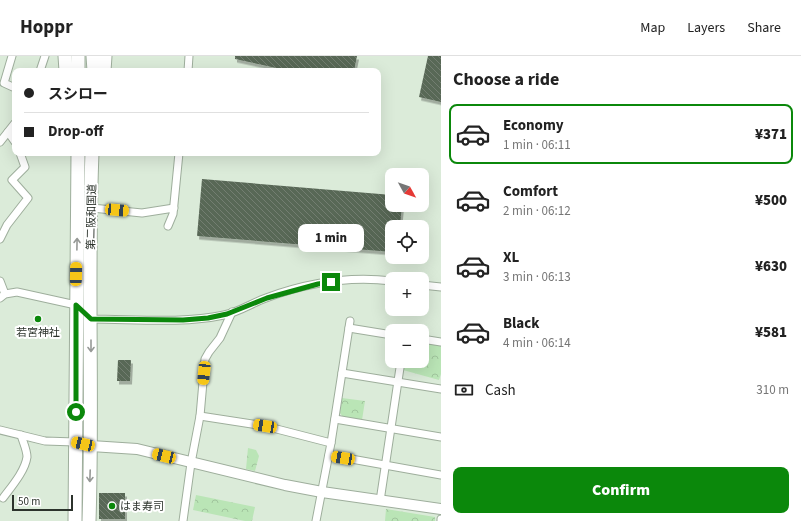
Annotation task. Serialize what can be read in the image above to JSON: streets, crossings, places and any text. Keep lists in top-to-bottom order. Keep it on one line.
{"streets":{"highway":["第二阪和国道"]},"places":["若宮神社","はま寿司"],"scale_bar":"50 m","north":"bottom right","page":{"header":"Hoppr","nav":["Map","Layers","Share"],"heading":"Choose a ride","banner":["スシロー","Drop-off"],"list":[{"name":"Economy","note":"1 min · 06:11","value":"¥371"},{"name":"Comfort","note":"2 min · 06:12","value":"¥500"},{"name":"XL","note":"3 min · 06:13","value":"¥630"},{"name":"Black","note":"4 min · 06:14","value":"¥581"}],"map_buttons":["+","−"],"bubble":"1 min","pay":["Cash","310 m"],"buttons":"Confirm","scale":"50 m"}}
